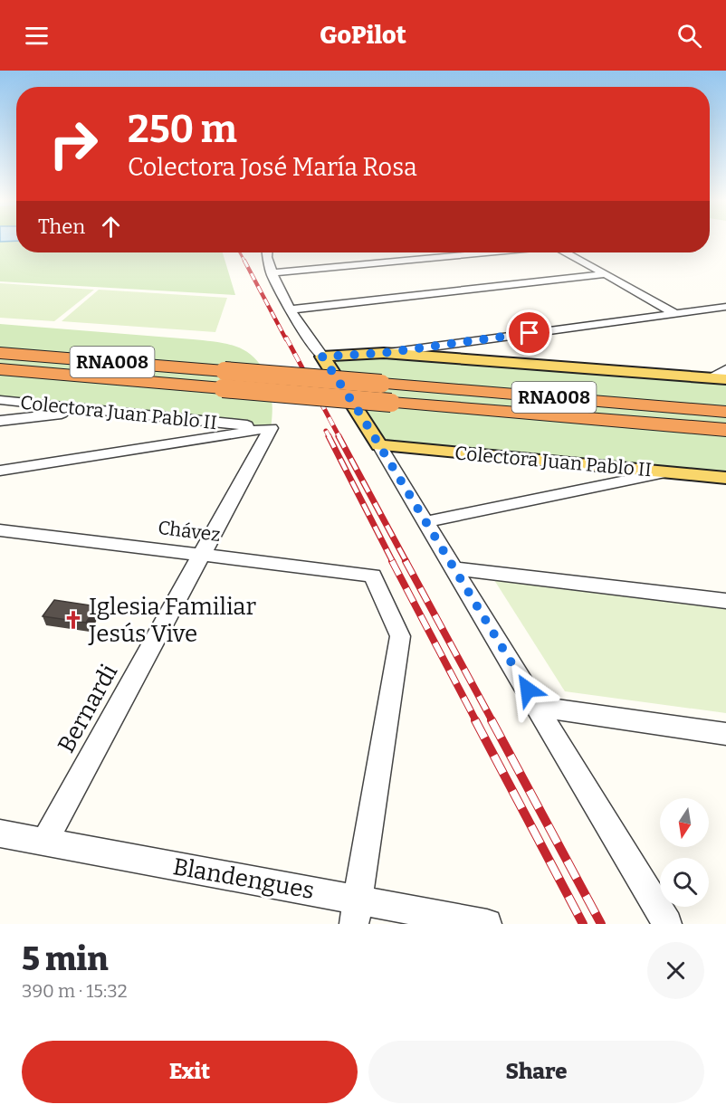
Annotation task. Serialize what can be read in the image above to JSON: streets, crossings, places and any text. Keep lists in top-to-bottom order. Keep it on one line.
{"streets":{"highway":["RNA008"],"main road":["Colectora Juan Pablo II"],"street":["Chávez","Bernardi","Blandengues"]},"crossings":[["Colectora Juan Pablo II","Bernardi"],["Chávez","Bernardi"],["Chávez","Blandengues"],["Bernardi","Blandengues"]],"places":{"church":["Iglesia Familiar Jesús Vive"]},"north":"bottom","page":{"header":"GoPilot","turn":["250 m","Colectora José María Rosa"],"then":"Then","heading":["5 min","390 m · 15:32"],"buttons":["Exit","Share"]}}
